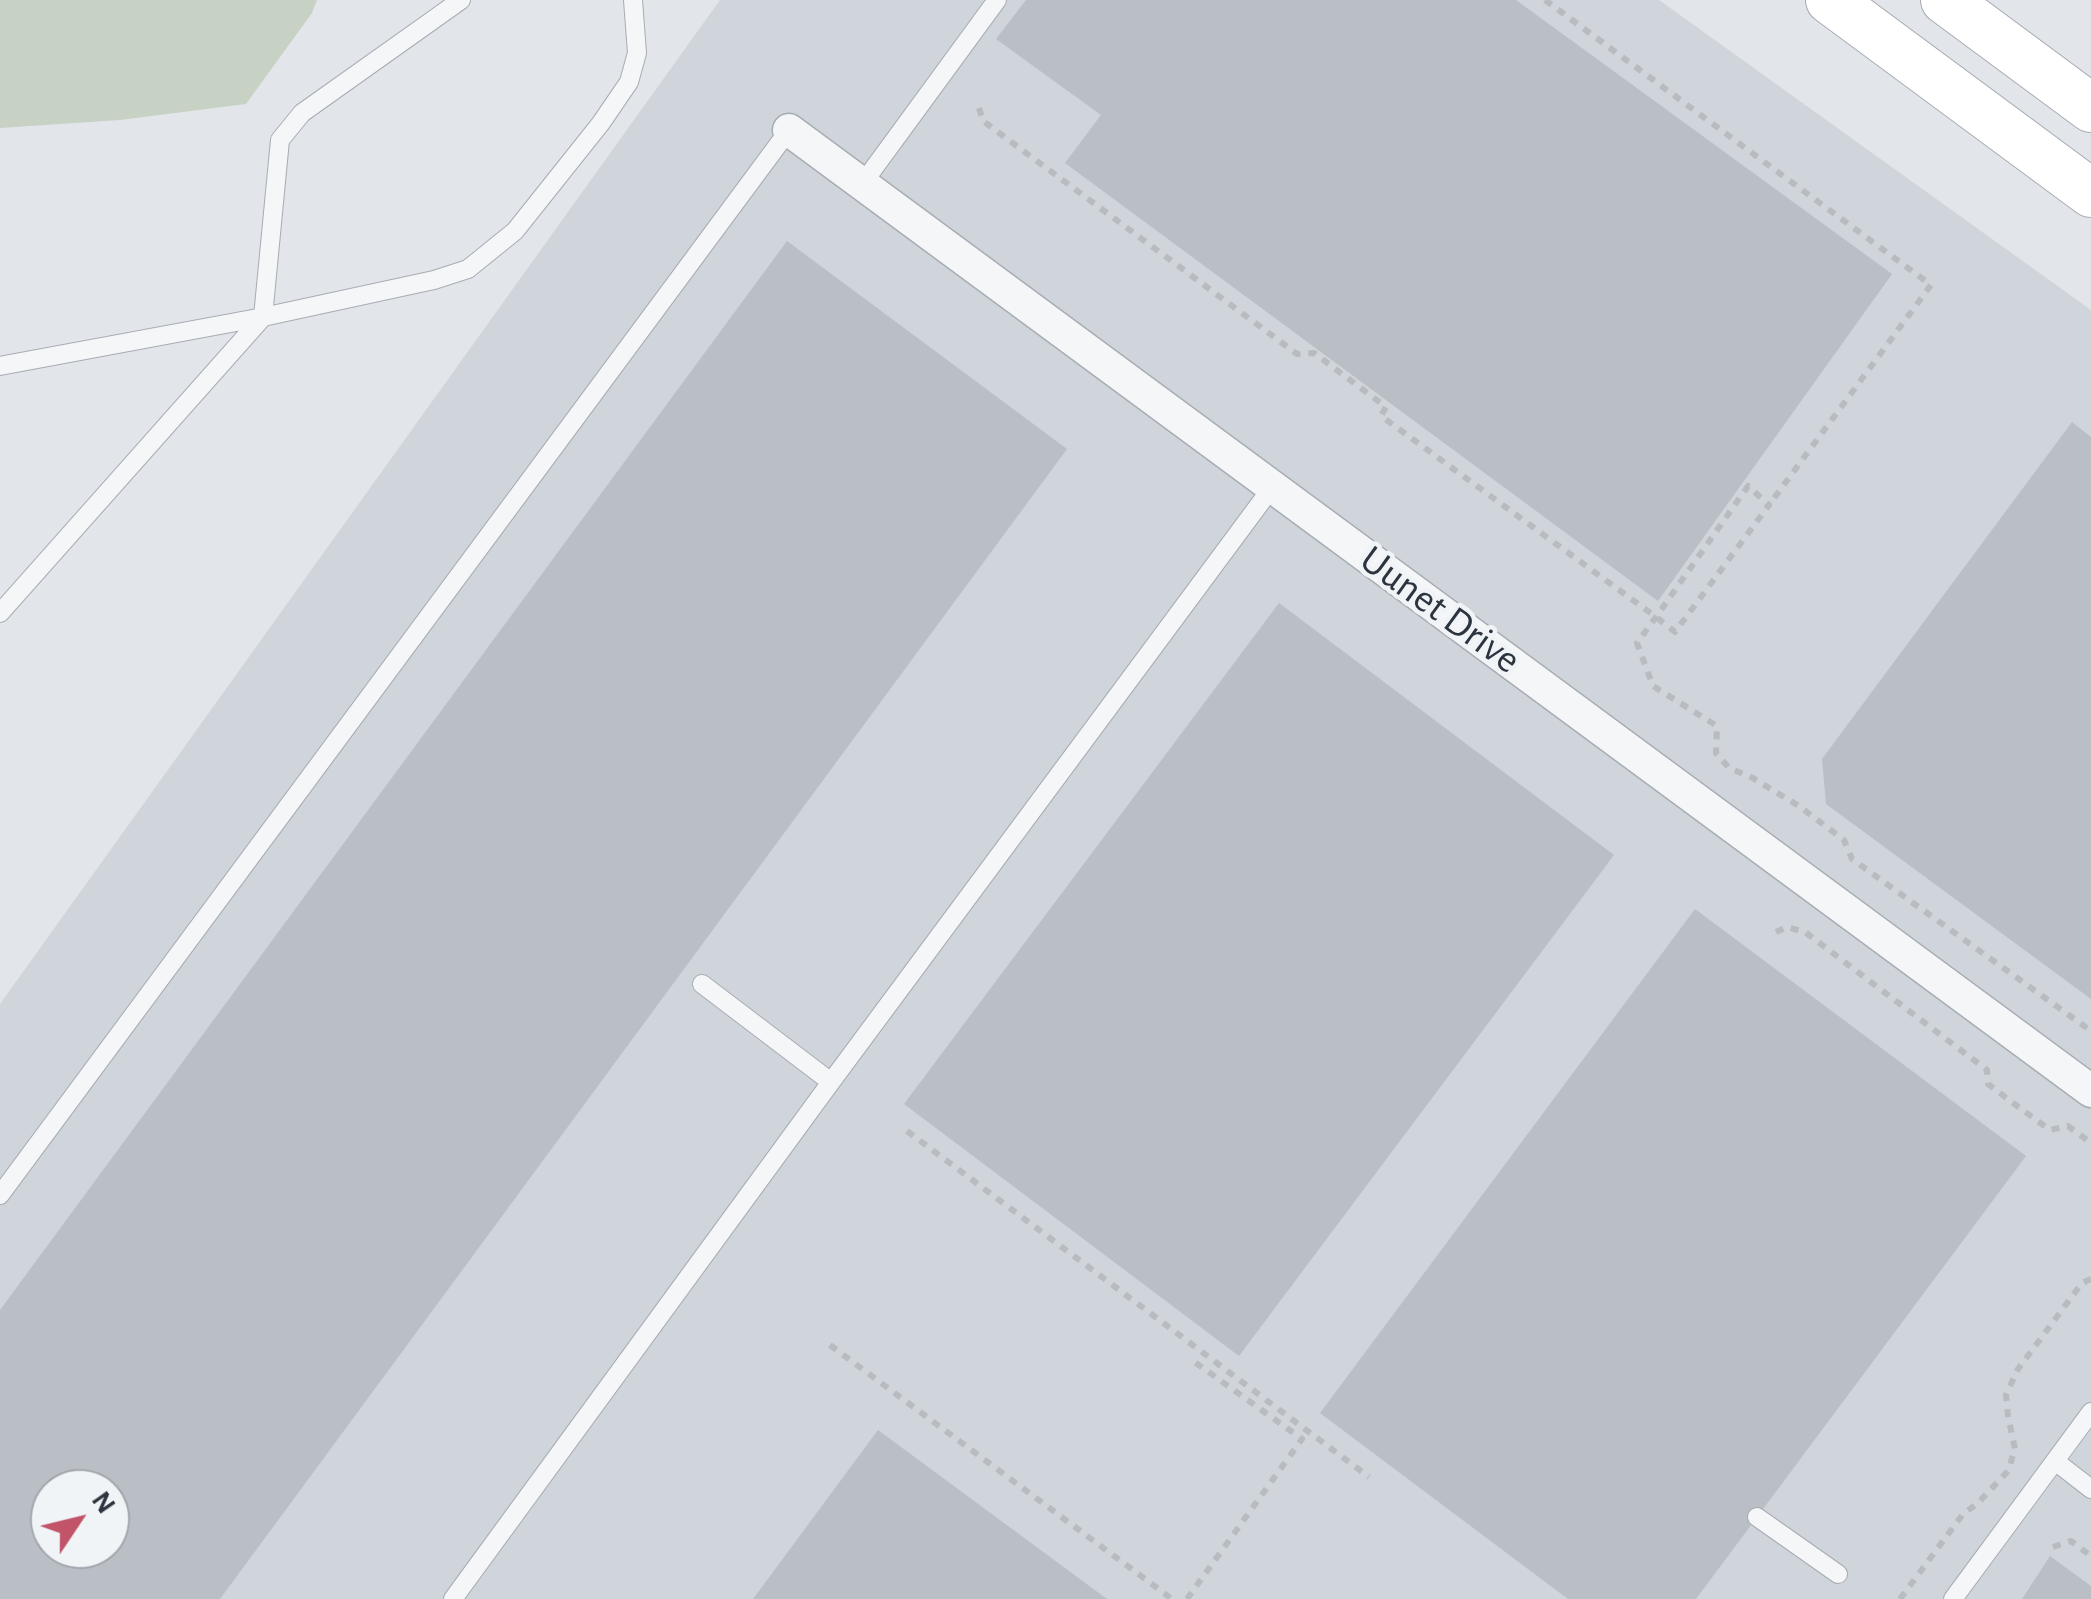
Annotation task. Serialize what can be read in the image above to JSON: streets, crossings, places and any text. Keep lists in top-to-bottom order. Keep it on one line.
{"streets":{"street":["Uunet Drive"]},"north":"top right"}
